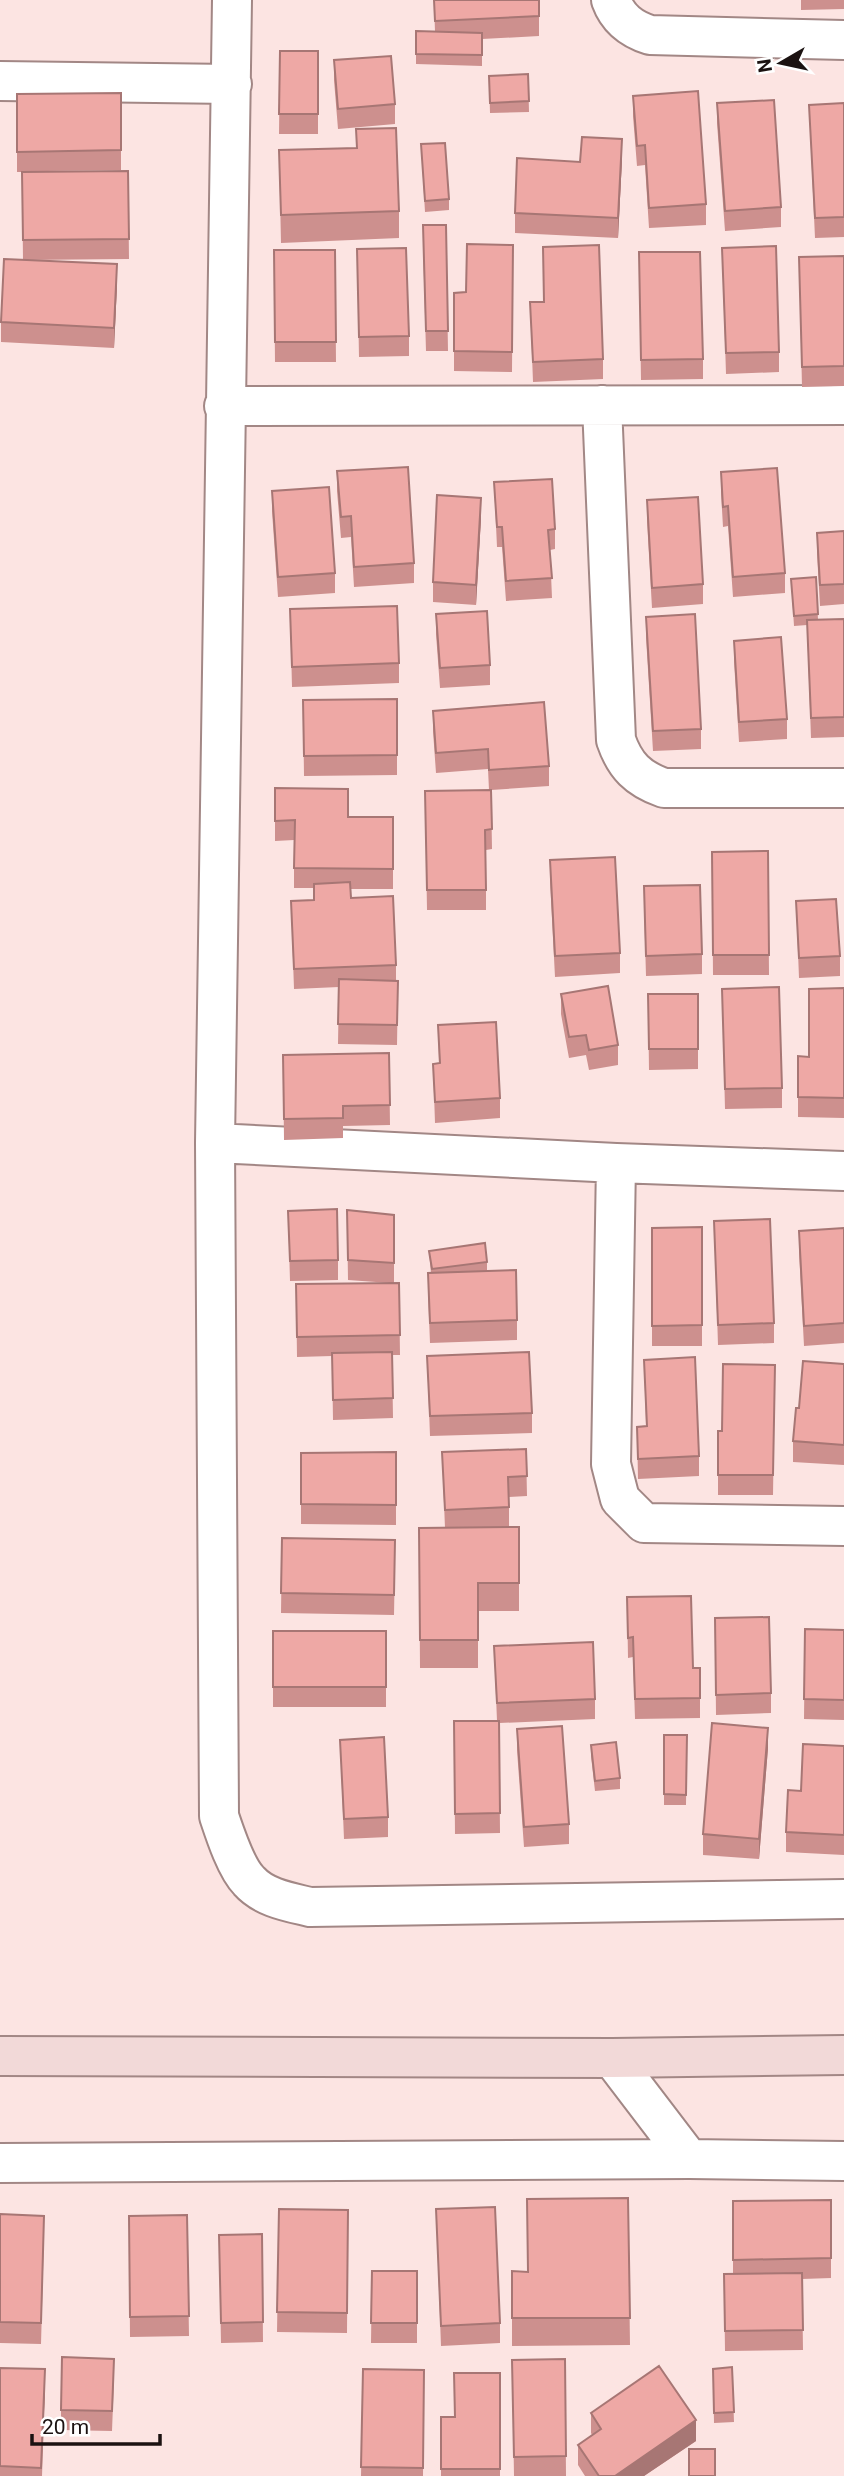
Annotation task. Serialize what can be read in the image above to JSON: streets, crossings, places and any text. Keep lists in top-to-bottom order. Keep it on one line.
{"scale_bar":"20 m","north":"left"}
